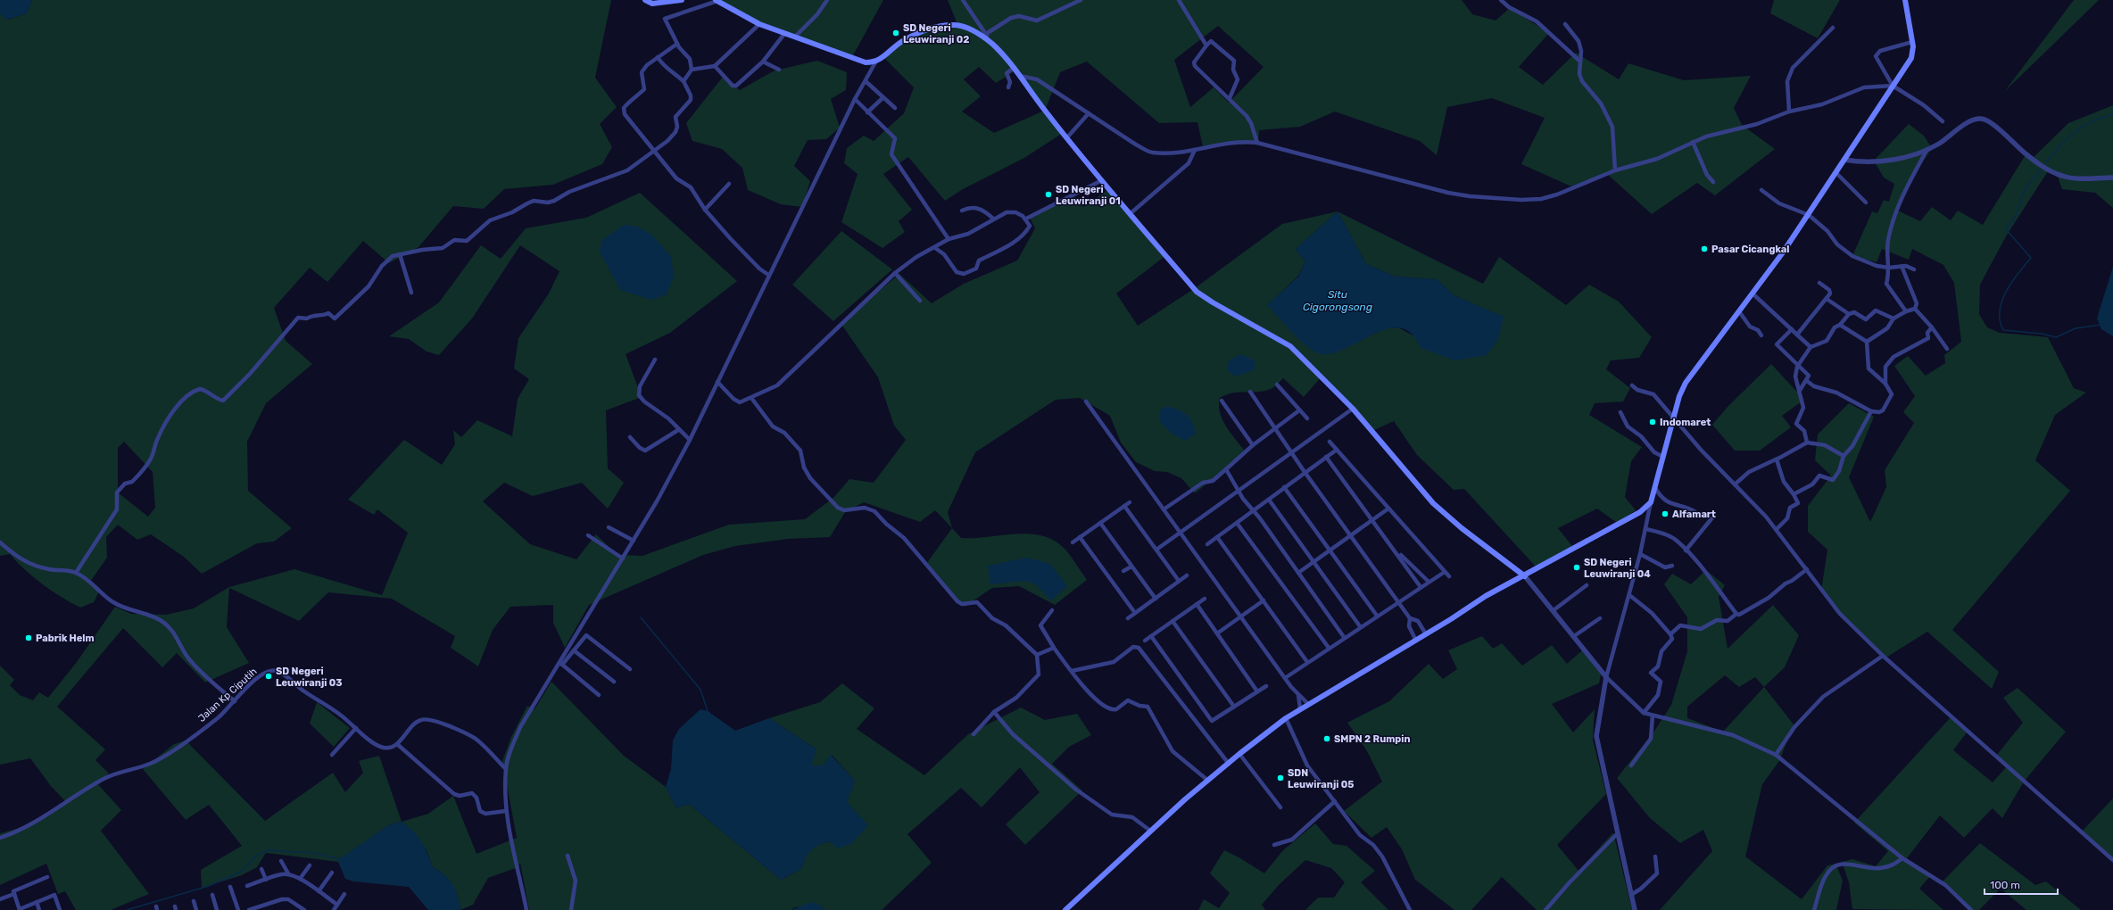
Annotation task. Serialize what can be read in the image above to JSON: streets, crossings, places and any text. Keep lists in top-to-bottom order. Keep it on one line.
{"streets":{"street":["Jalan Kp Ciputih"]},"water":["Situ Cigorongsong"],"places":["SD Negeri Leuwiranji 02","SD Negeri Leuwiranji 01","Pasar Cicangkal","Indomaret","Alfamart","SD Negeri Leuwiranji 04","Pabrik Helm","SD Negeri Leuwiranji 03","SMPN 2 Rumpin","SDN Leuwiranji 05"],"scale_bar":"100 m"}
